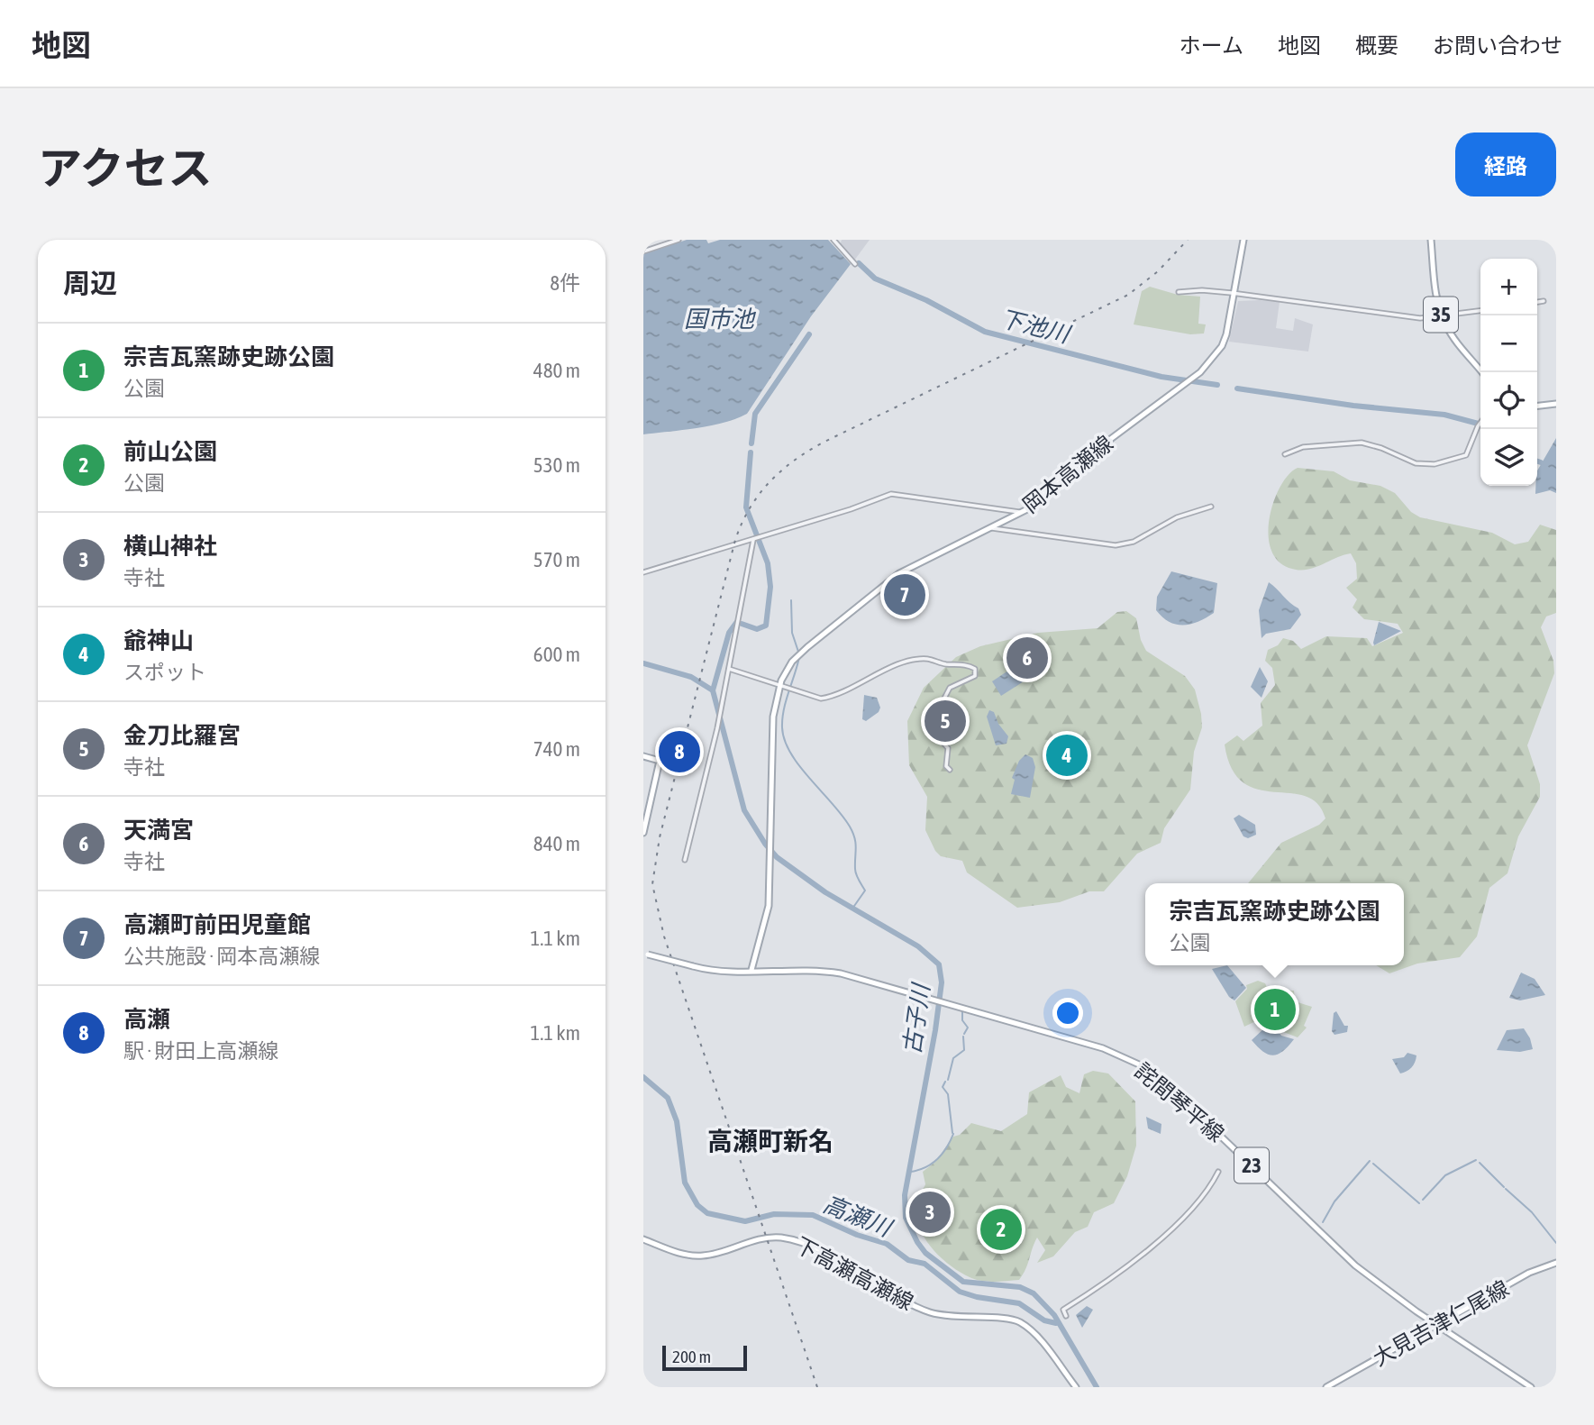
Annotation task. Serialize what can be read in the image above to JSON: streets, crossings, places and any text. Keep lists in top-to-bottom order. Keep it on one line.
{"streets":{"main road":["35","岡本高瀬線","詫間琴平線","23","下高瀬高瀬線","大見吉津仁尾線"]},"crossings":[["岡本高瀬線","詫間琴平線"],["詫間琴平線","大見吉津仁尾線"]],"districts":["高瀬町新名"],"water":["国市池","下池川","古子川","高瀬川"],"scale_bar":"200 m","page":{"header":"地図","nav":["ホーム","地図","概要","お問い合わせ"],"title":"アクセス","buttons":"経路","heading":["周辺","8件"],"map_buttons":["+","−"],"list":[{"mark":"1","name":"宗吉瓦窯跡史跡公園","note":"公園","value":"480 m"},{"mark":"2","name":"前山公園","note":"公園","value":"530 m"},{"mark":"3","name":"横山神社","note":"寺社","value":"570 m"},{"mark":"4","name":"爺神山","note":"スポット","value":"600 m"},{"mark":"5","name":"金刀比羅宮","note":"寺社","value":"740 m"},{"mark":"6","name":"天満宮","note":"寺社","value":"840 m"},{"mark":"7","name":"高瀬町前田児童館","note":"公共施設 · 岡本高瀬線","value":"1.1 km"},{"mark":"8","name":"高瀬","note":"駅 · 財田上高瀬線","value":"1.1 km"}],"pins":["7","6","5","8","4","1","3","2"],"popup":["宗吉瓦窯跡史跡公園","公園"],"scale":"200 m"}}
